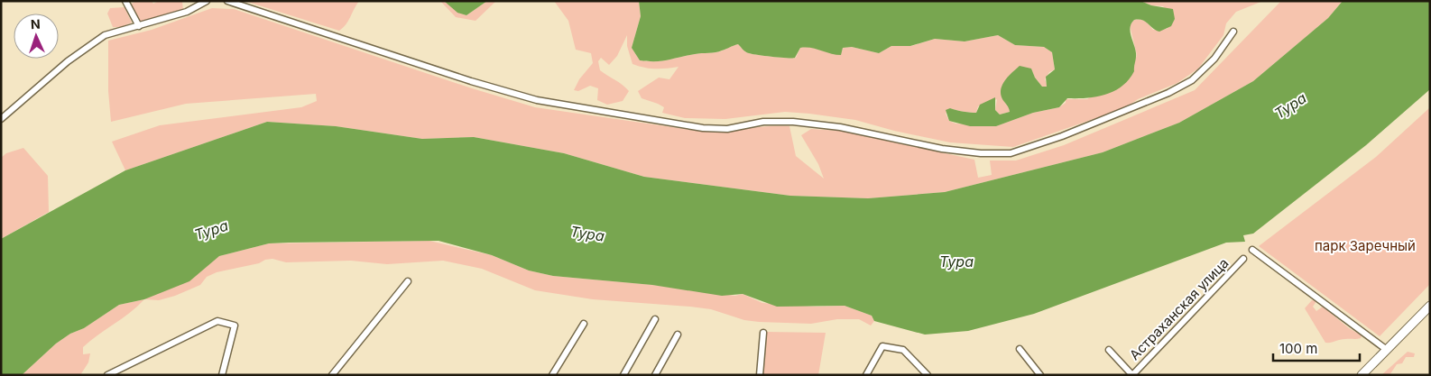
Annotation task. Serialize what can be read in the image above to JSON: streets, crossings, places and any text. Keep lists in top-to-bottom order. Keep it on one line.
{"streets":{"street":["Астраханская улица"]},"water":["Тура"],"parks":["парк Заречный"],"scale_bar":"100 m","north":"top"}
